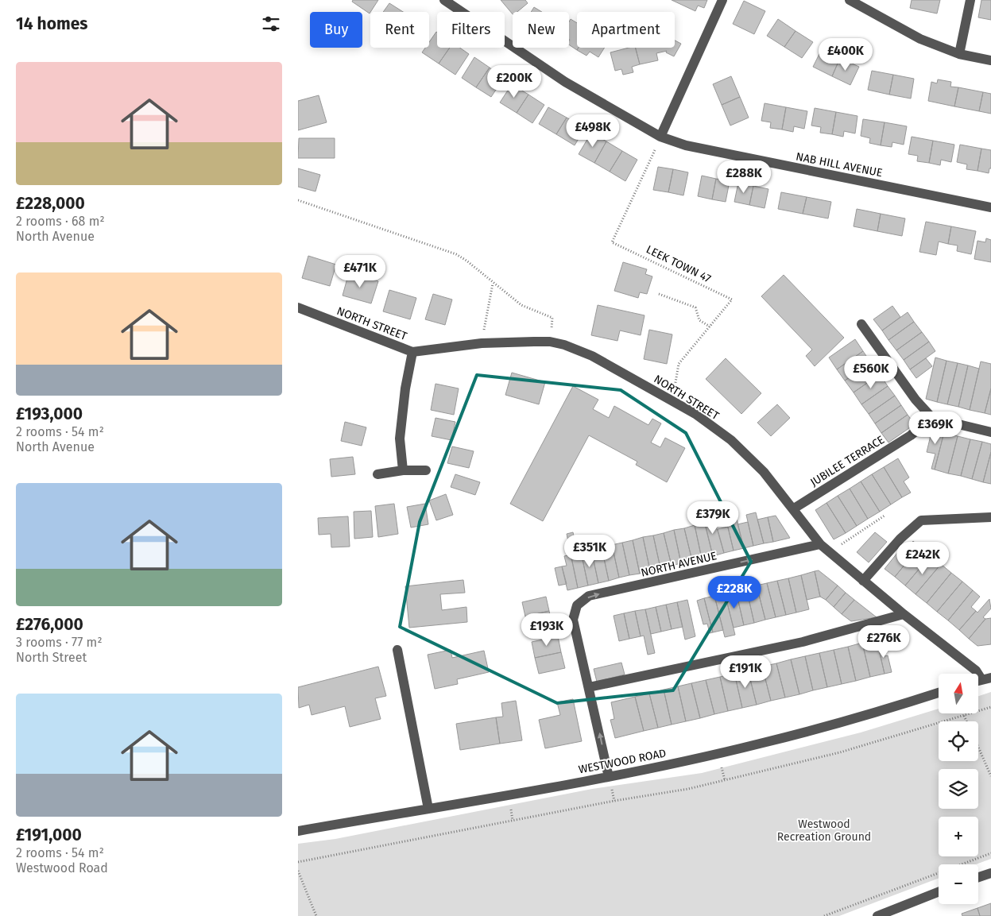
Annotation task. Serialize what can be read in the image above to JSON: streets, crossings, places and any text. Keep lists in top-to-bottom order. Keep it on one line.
{"streets":{"street":["NAB HILL AVENUE","NORTH STREET","JUBILEE TERRACE","NORTH AVENUE","WESTWOOD ROAD"],"path":["LEEK TOWN 47"]},"crossings":[["NAB HILL AVENUE","LEEK TOWN 47"],["LEEK TOWN 47","NORTH STREET"],["NORTH STREET","JUBILEE TERRACE"],["NORTH STREET","NORTH AVENUE"],["NORTH AVENUE","WESTWOOD ROAD"]],"parks":["Westwood Recreation Ground"],"north":"top","page":{"heading":"14 homes","chip":["Buy","Rent","Filters","New","Apartment"],"price":["£400K","£200K","£498K","£288K","£471K","£560K","£369K","£379K","£351K","£242K","£228K","£193K","£276K","£191K"],"list":[{"name":"£228,000","note":"2 rooms · 68 m² · North Avenue"},{"name":"£193,000","note":"2 rooms · 54 m² · North Avenue"},{"name":"£276,000","note":"3 rooms · 77 m² · North Street"},{"name":"£191,000","note":"2 rooms · 54 m² · Westwood Road"}],"map_buttons":["+","−"]}}
